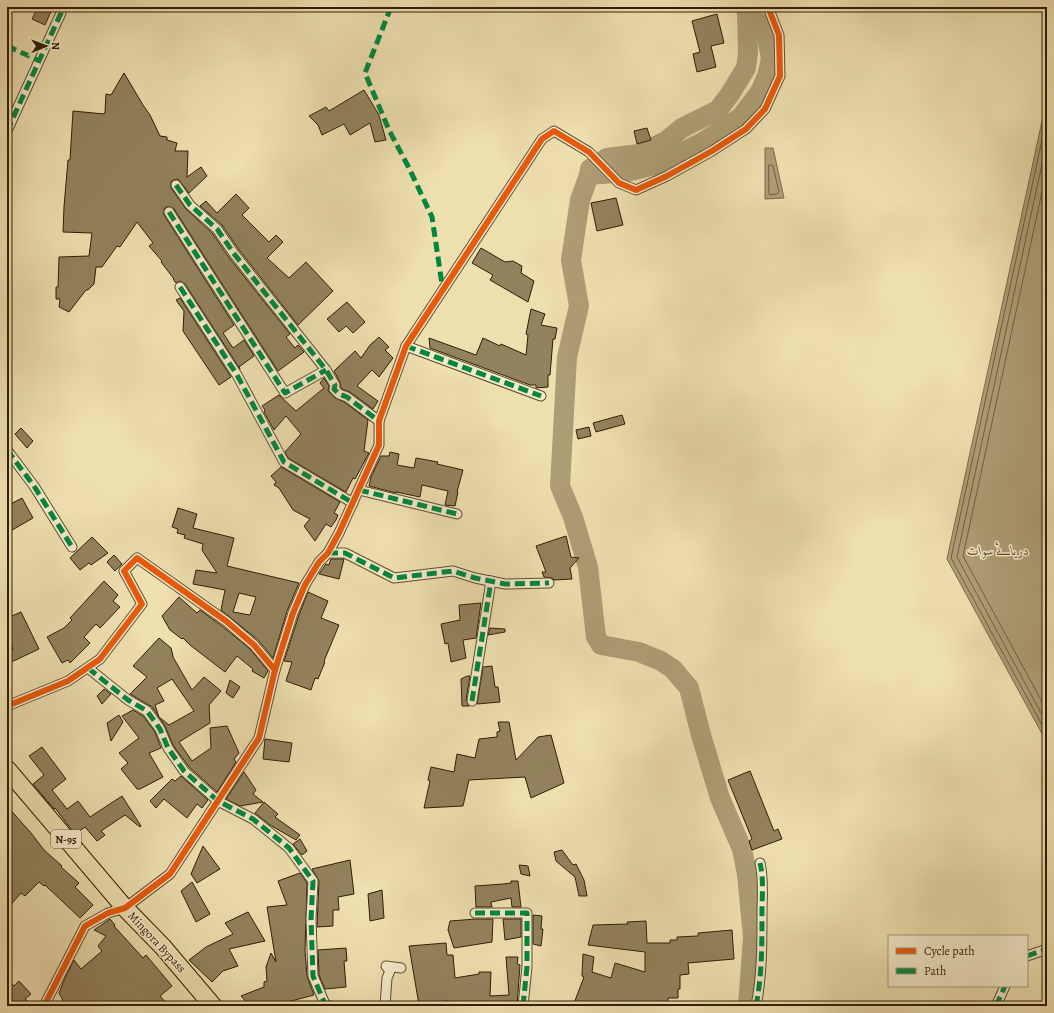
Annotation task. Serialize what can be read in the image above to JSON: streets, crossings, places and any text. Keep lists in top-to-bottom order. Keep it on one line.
{"streets":{"highway":["N-95","Mingora Bypass"]},"water":["دریائے سوات"],"legend":["Cycle path","Path"],"north":"right"}
